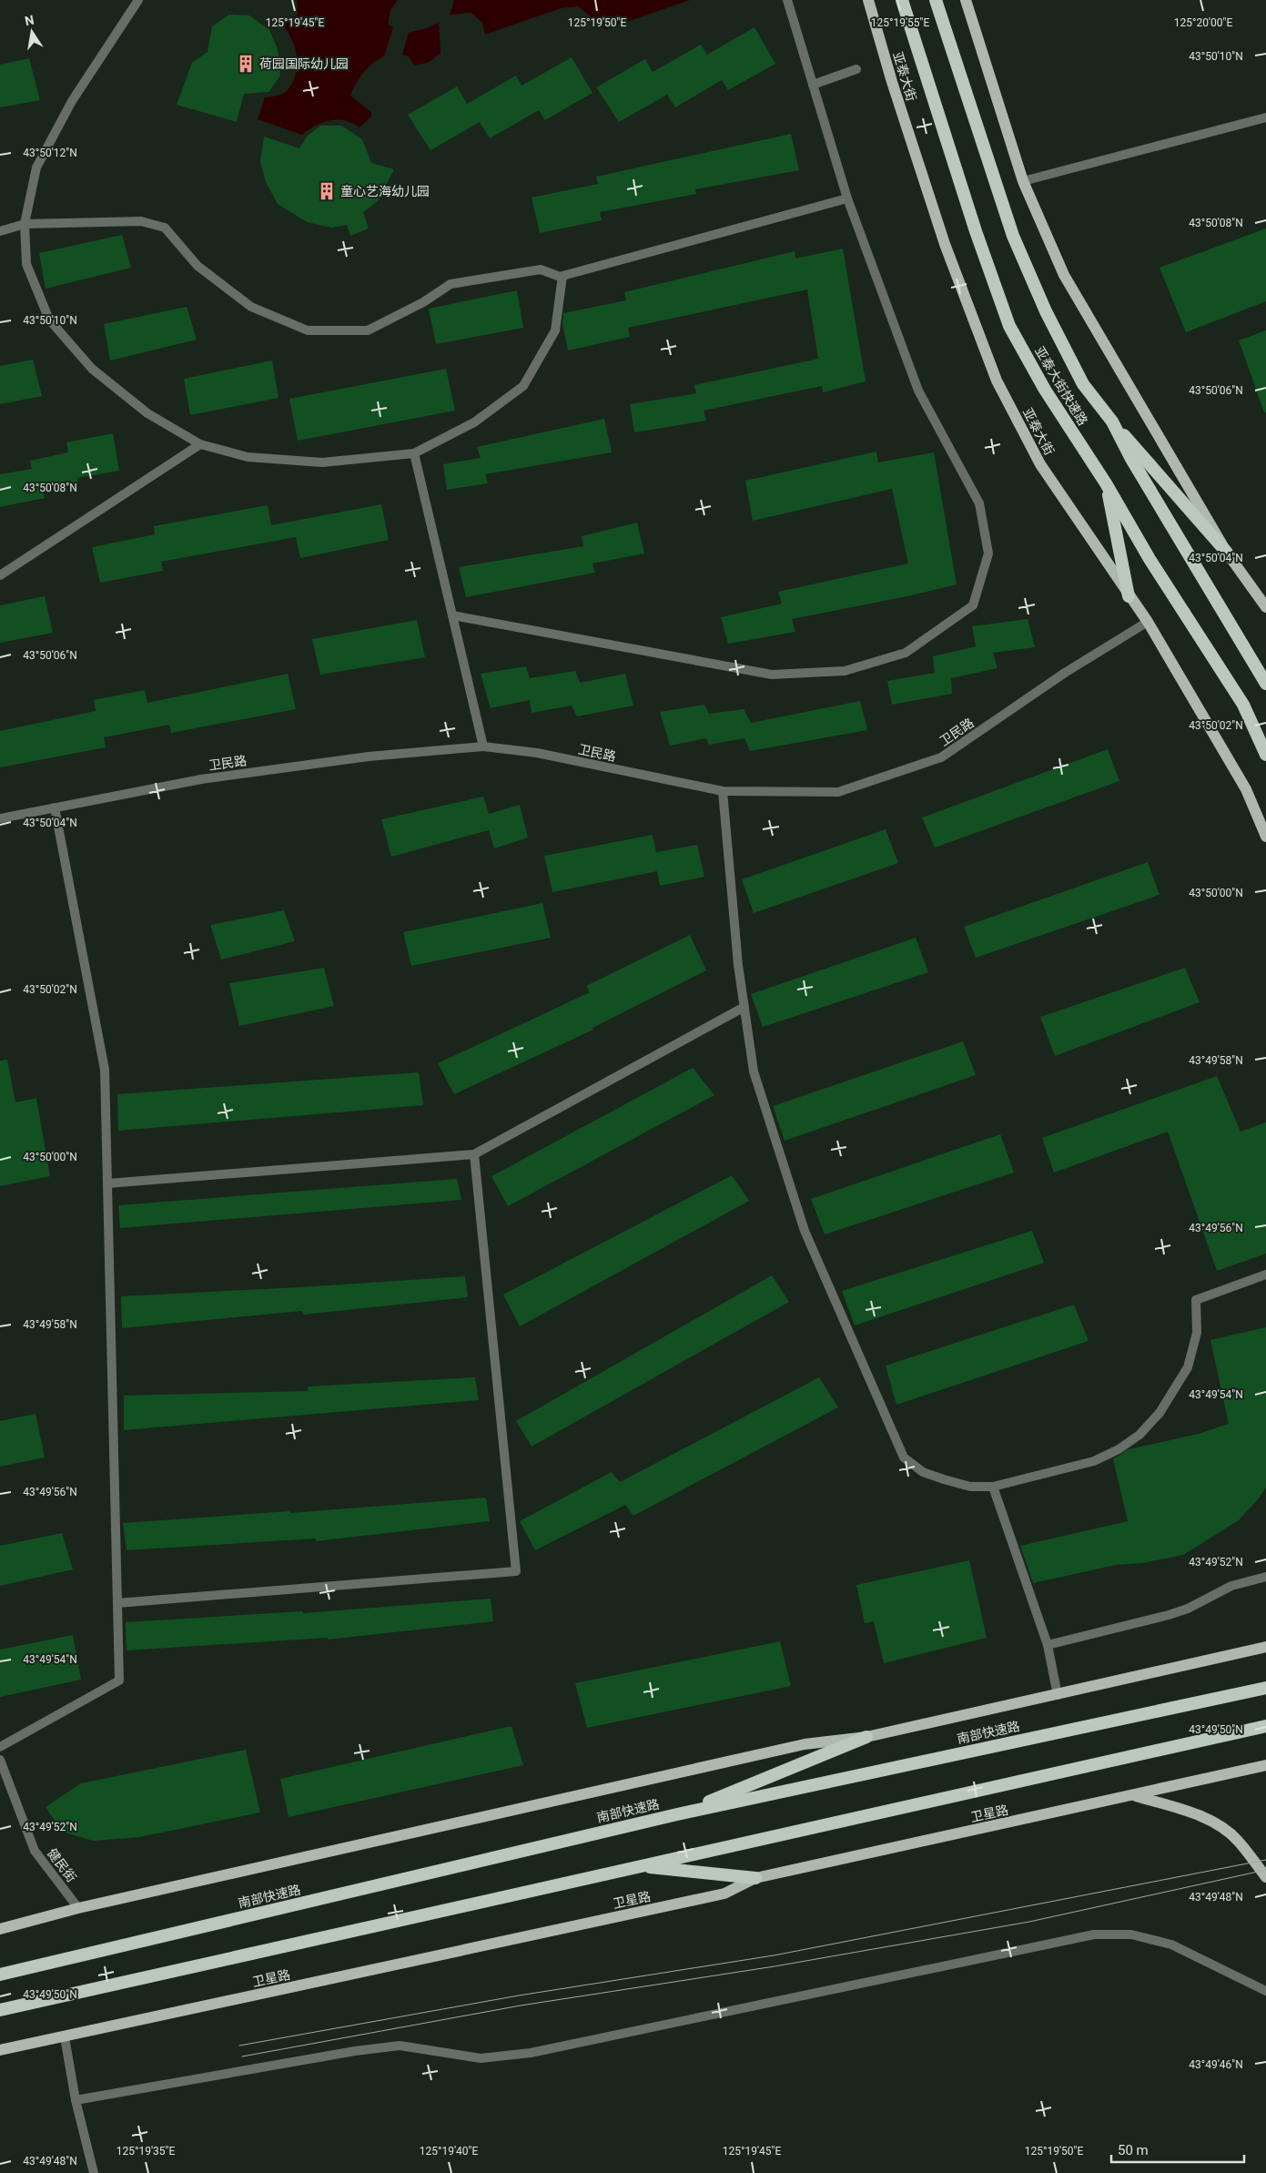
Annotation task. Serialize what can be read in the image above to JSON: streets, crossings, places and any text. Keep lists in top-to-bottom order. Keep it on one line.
{"streets":{"highway":["亚泰大街快速路","南部快速路"],"main road":["亚泰大街","卫星路"],"street":["卫民路","健民街"]},"crossings":[["亚泰大街","卫民路"]],"places":{"building":["荷园国际幼儿园","童心艺海幼儿园"]},"scale_bar":"50 m","north":"top","coordinates":["125°20'00\"E","125°19'45\"E","125°19'50\"E","125°19'55\"E","43°50'10\"N","43°50'12\"N","43°50'08\"N","43°50'06\"N","43°50'04\"N","43°50'02\"N","43°50'00\"N","43°49'58\"N","43°49'56\"N","43°49'54\"N","43°49'52\"N","43°49'50\"N","43°49'48\"N","43°49'46\"N","125°19'35\"E","125°19'40\"E"]}
